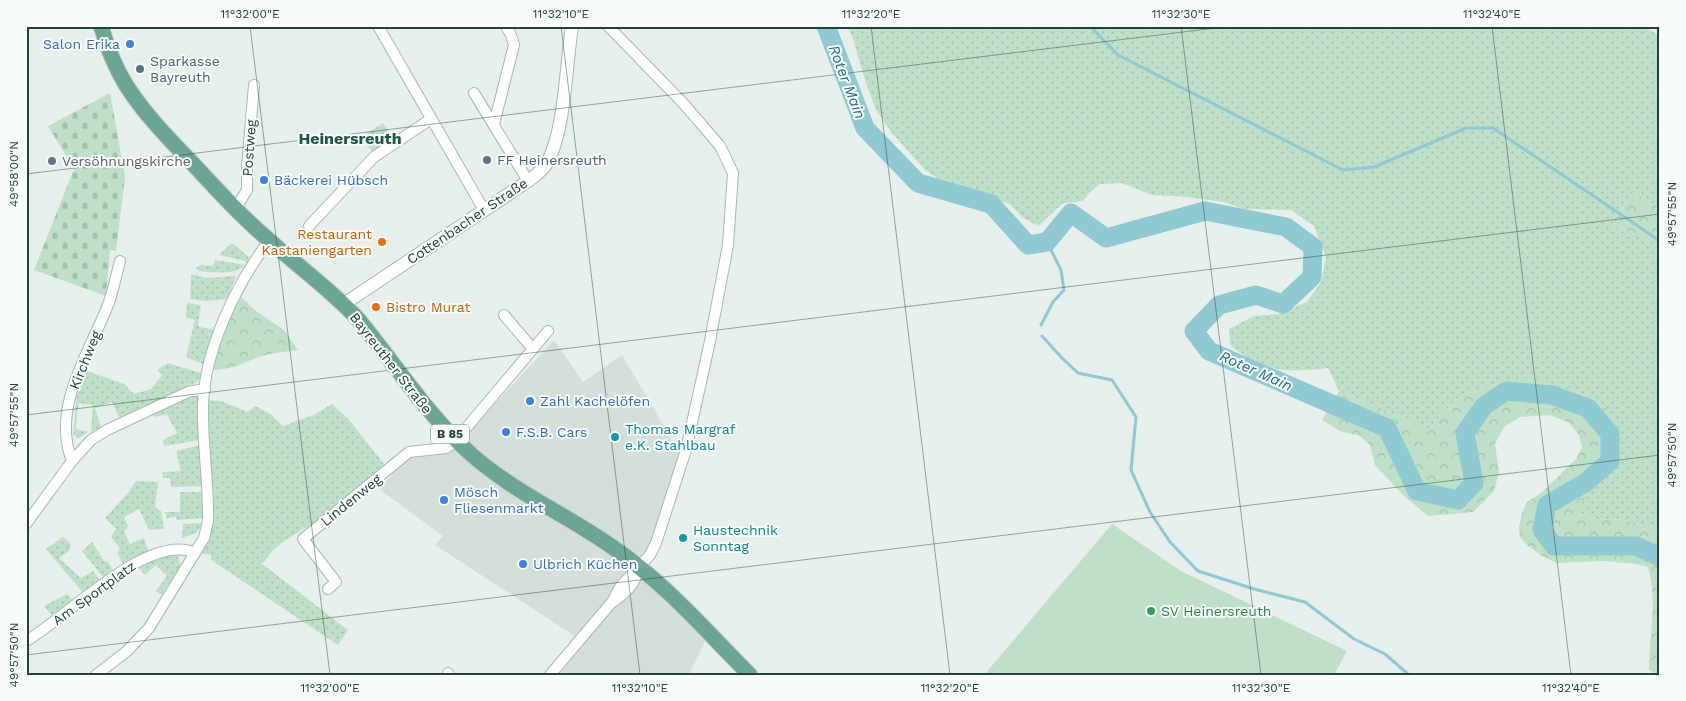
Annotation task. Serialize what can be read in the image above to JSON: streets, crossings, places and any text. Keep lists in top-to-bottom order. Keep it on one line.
{"streets":{"main road":["Bayreuther Straße","B 85"],"street":["Postweg","Cottenbacher Straße","Kirchweg","Lindenweg","Am Sportplatz"]},"crossings":[["Postweg","Bayreuther Straße"],["Cottenbacher Straße","Bayreuther Straße"],["Bayreuther Straße","Lindenweg"]],"districts":["Heinersreuth"],"water":["Roter Main"],"places":["Salon Erika","Sparkasse Bayreuth","FF Heinersreuth","Versöhnungskirche","Bäckerei Hübsch","Restaurant Kastaniengarten","Bistro Murat","Zahl Kachelöfen","F.S.B. Cars","Thomas Margraf e.K. Stahlbau","Mösch Fliesenmarkt","Haustechnik Sonntag","Ulbrich Küchen","SV Heinersreuth"],"coordinates":["11°32'00\"E","11°32'10\"E","11°32'20\"E","11°32'30\"E","11°32'40\"E","49°58'00\"N","49°57'55\"N","49°57'50\"N"]}
